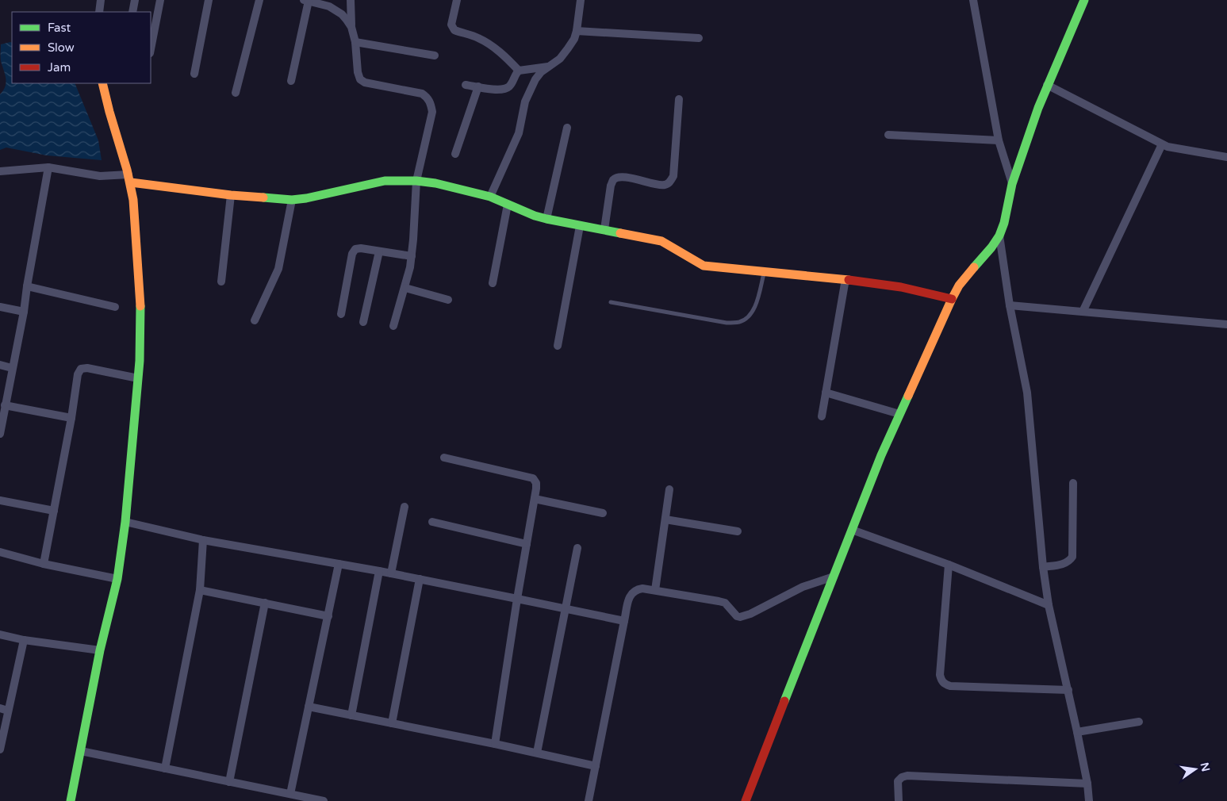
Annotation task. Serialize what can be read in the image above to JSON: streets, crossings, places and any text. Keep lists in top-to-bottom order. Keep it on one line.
{"legend":["Fast","Slow","Jam"],"north":"right"}
